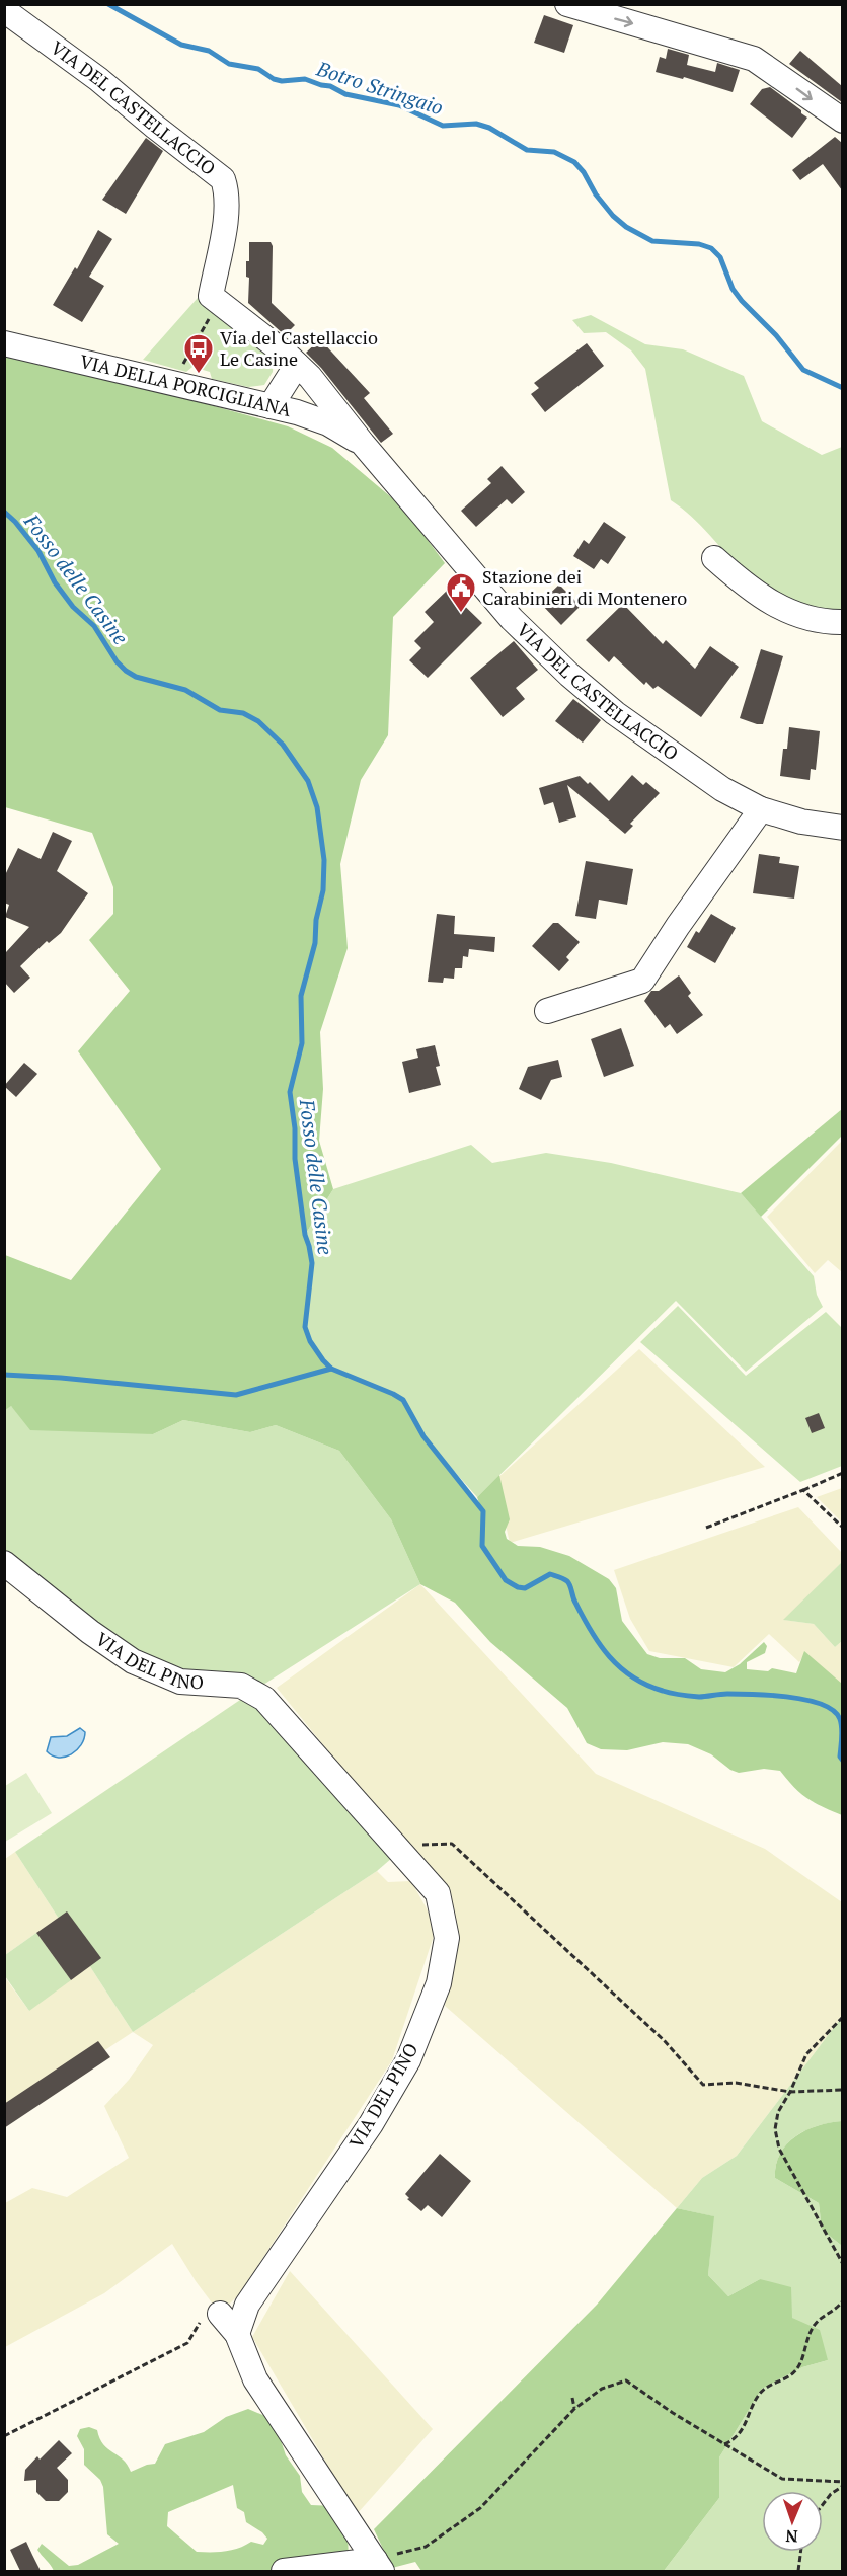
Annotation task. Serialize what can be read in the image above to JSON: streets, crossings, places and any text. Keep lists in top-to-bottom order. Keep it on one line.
{"streets":{"street":["VIA DEL CASTELLACCIO","VIA DELLA PORCIGLIANA","VIA DEL PINO"]},"crossings":[["VIA DEL CASTELLACCIO","VIA DELLA PORCIGLIANA"]],"water":["Botro Stringaio","Fosso delle Casine"],"places":{"bus stop":["Via del Castellaccio Le Casine"],"public building":["Stazione dei Carabinieri di Montenero"]},"north":"bottom"}
